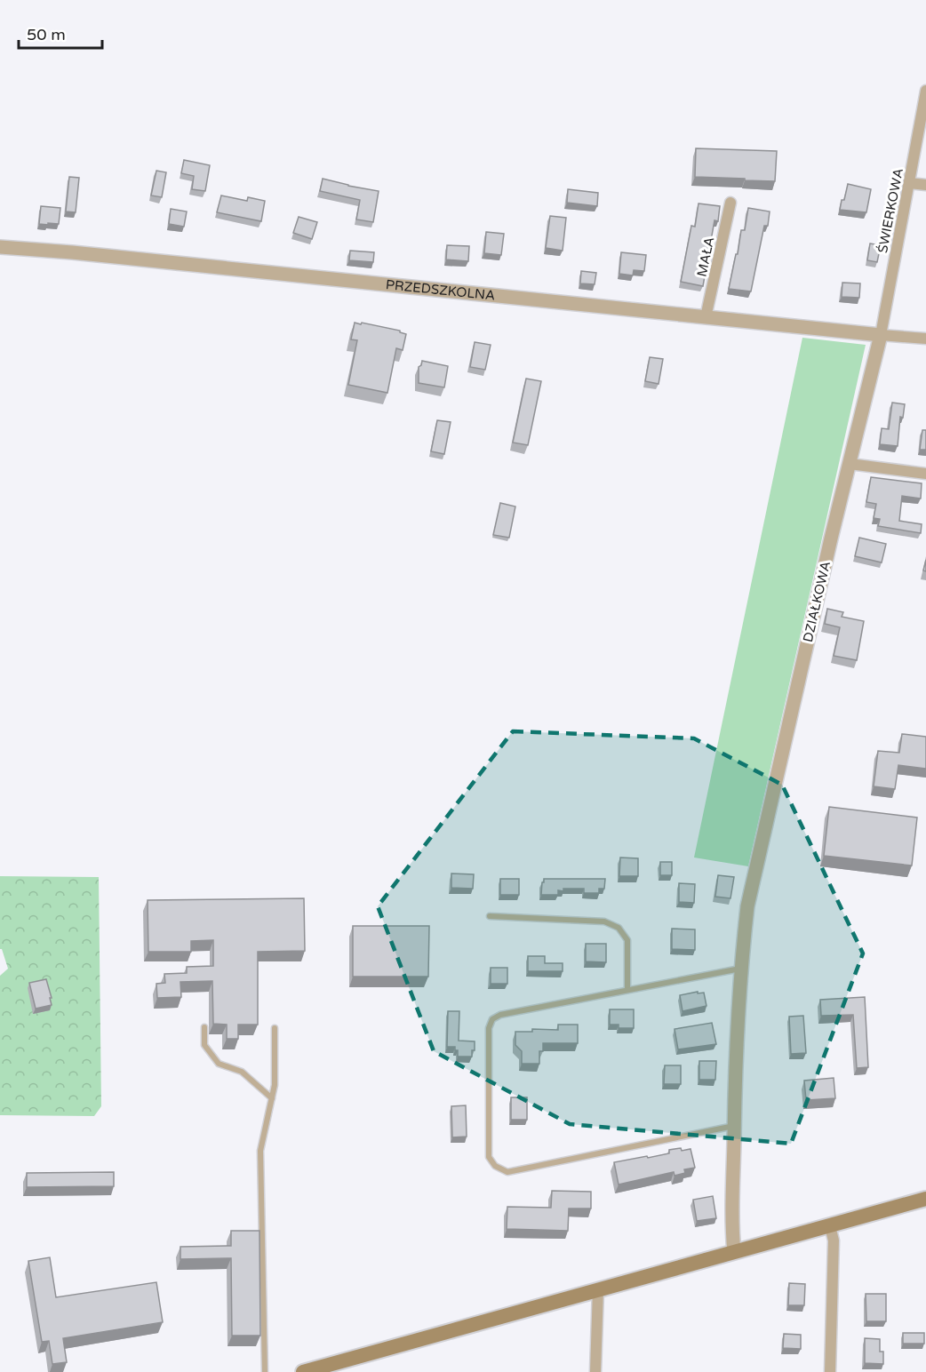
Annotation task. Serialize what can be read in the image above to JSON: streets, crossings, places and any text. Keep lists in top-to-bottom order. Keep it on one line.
{"streets":{"street":["ŚWIERKOWA","MAŁA","PRZEDSZKOLNA","DZIAŁKOWA"]},"crossings":[["ŚWIERKOWA","PRZEDSZKOLNA"],["ŚWIERKOWA","DZIAŁKOWA"],["MAŁA","PRZEDSZKOLNA"],["PRZEDSZKOLNA","DZIAŁKOWA"]],"scale_bar":"50 m"}
